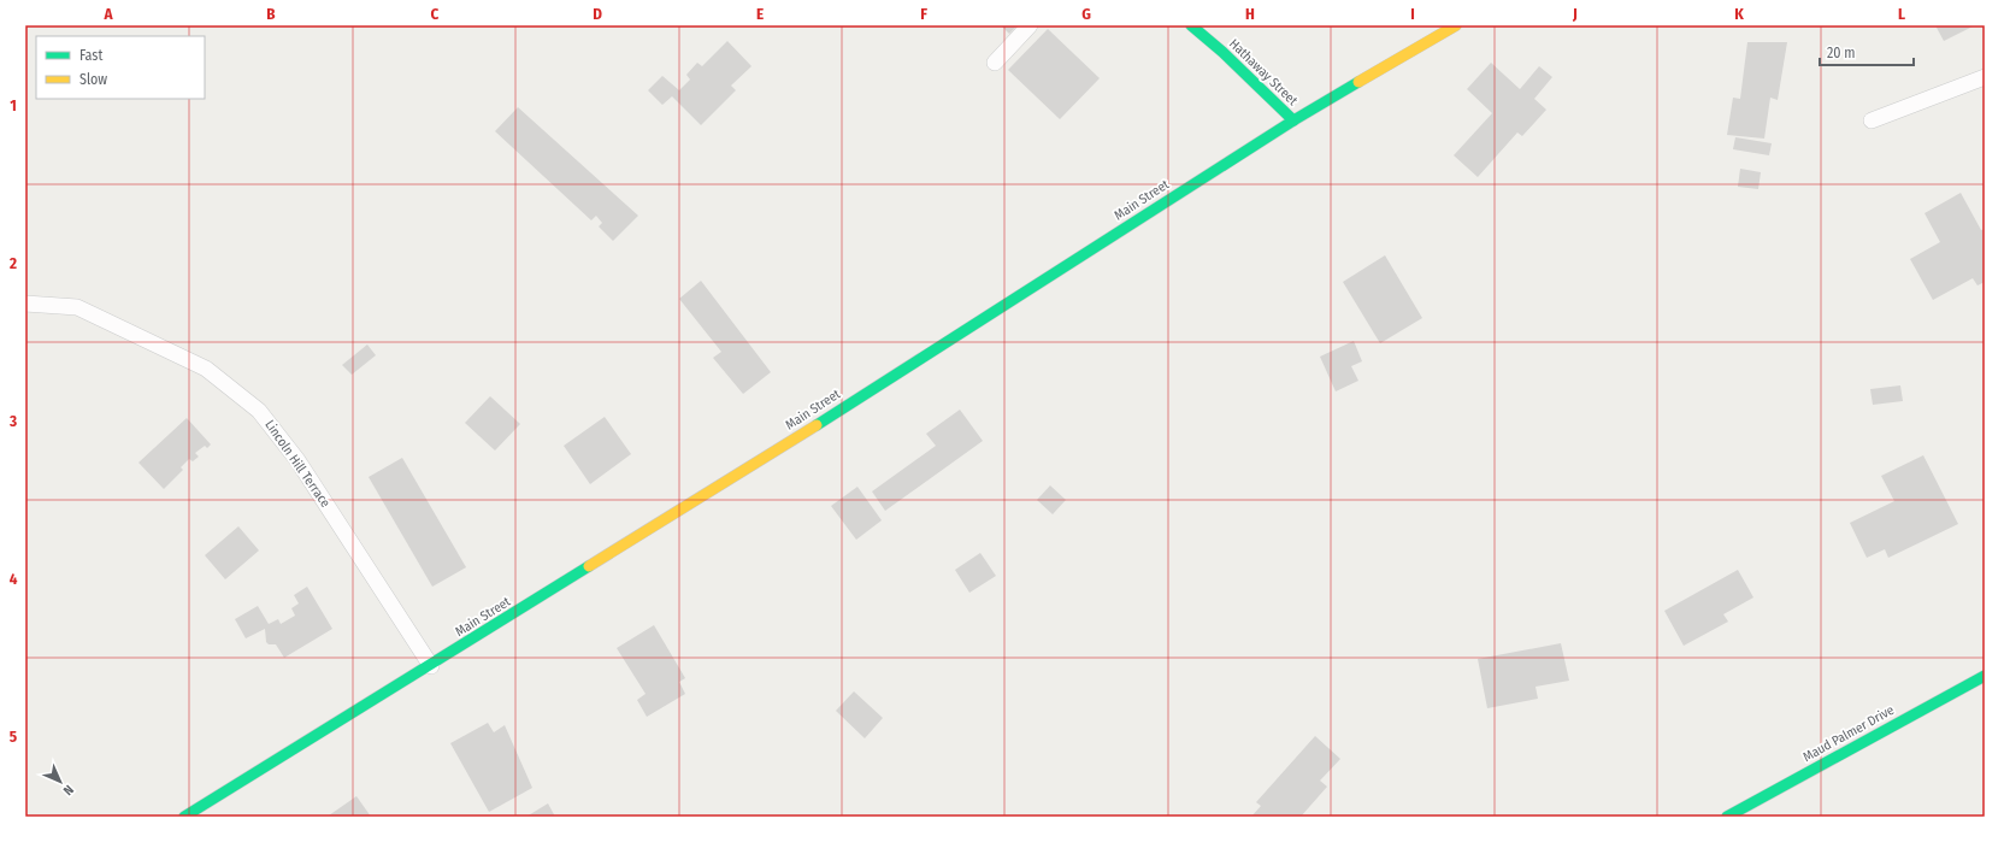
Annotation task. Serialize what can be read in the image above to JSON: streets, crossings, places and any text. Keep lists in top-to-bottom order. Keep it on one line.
{"streets":{"main road":["Hathaway Street","Main Street","Maud Palmer Drive"],"lane":["Lincoln Hill Terrace"]},"crossings":[["Hathaway Street","Main Street"],["Main Street","Lincoln Hill Terrace"]],"legend":["Fast","Slow"],"scale_bar":"20 m","north":"bottom right","grid":{"columns":["A","B","C","D","E","F","G","H","I","J","K","L"],"rows":["1","2","3","4","5"]}}
